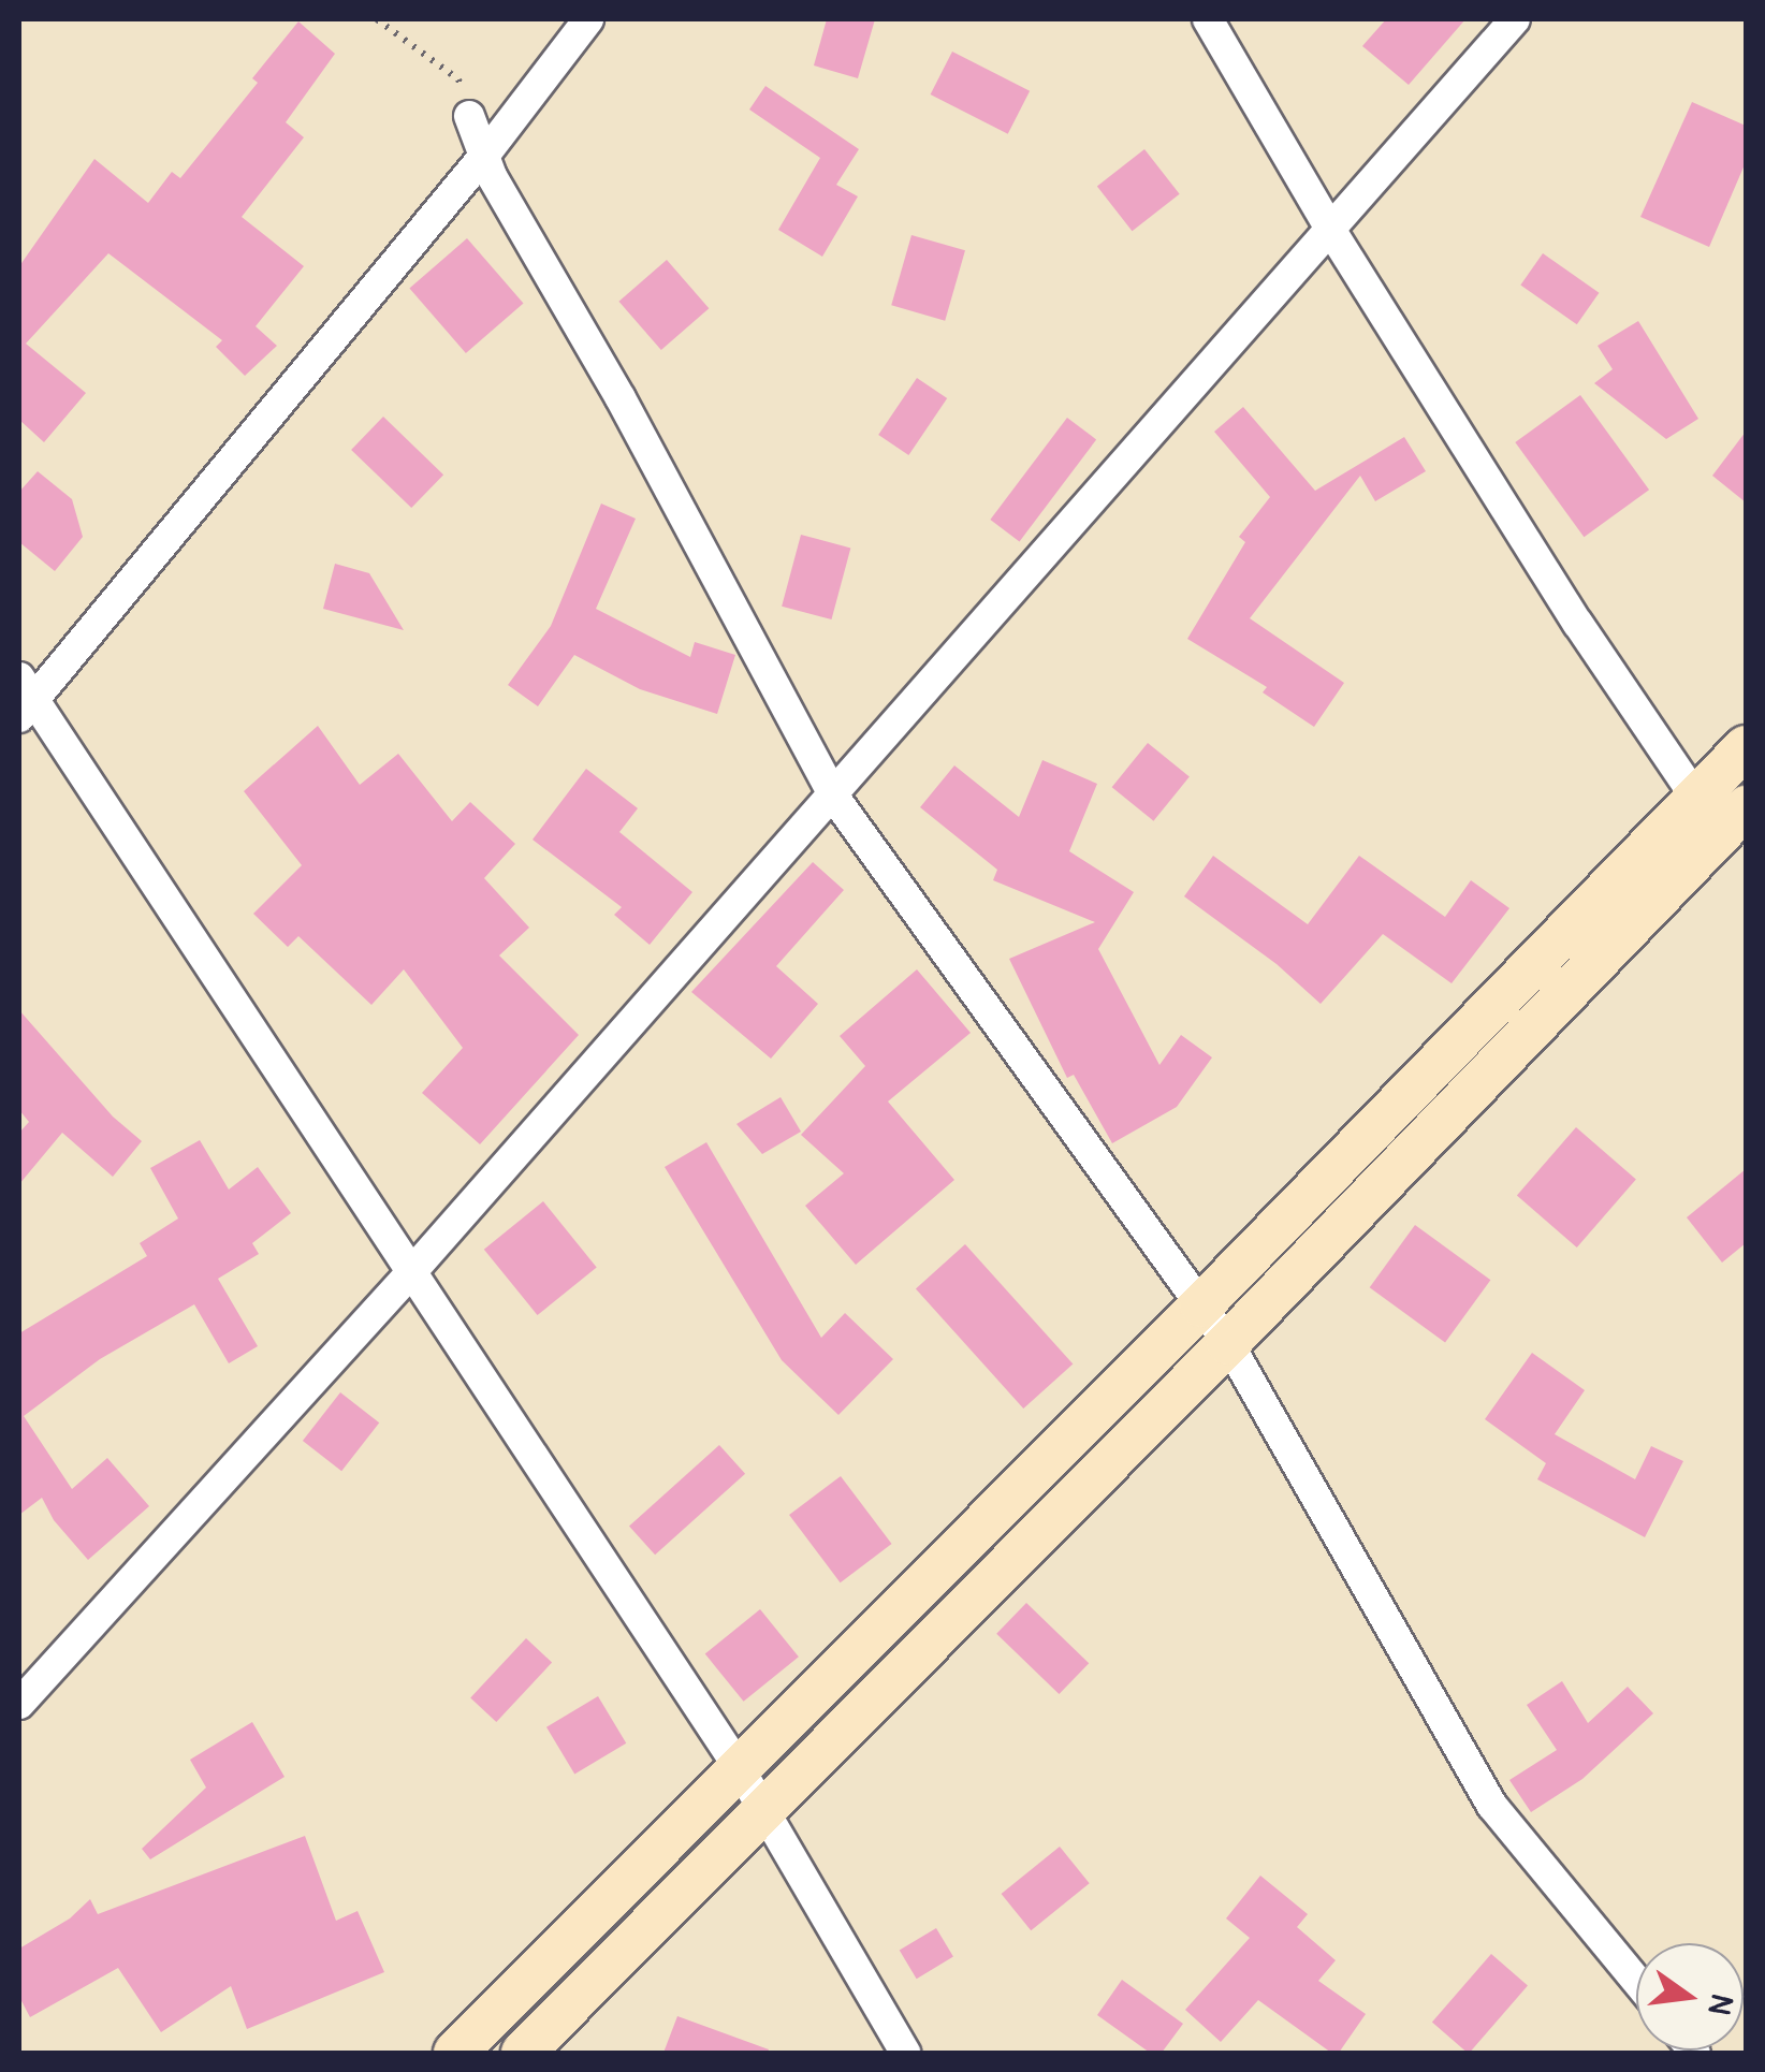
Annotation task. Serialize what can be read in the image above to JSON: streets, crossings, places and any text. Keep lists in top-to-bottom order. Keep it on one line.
{"north":"right"}
